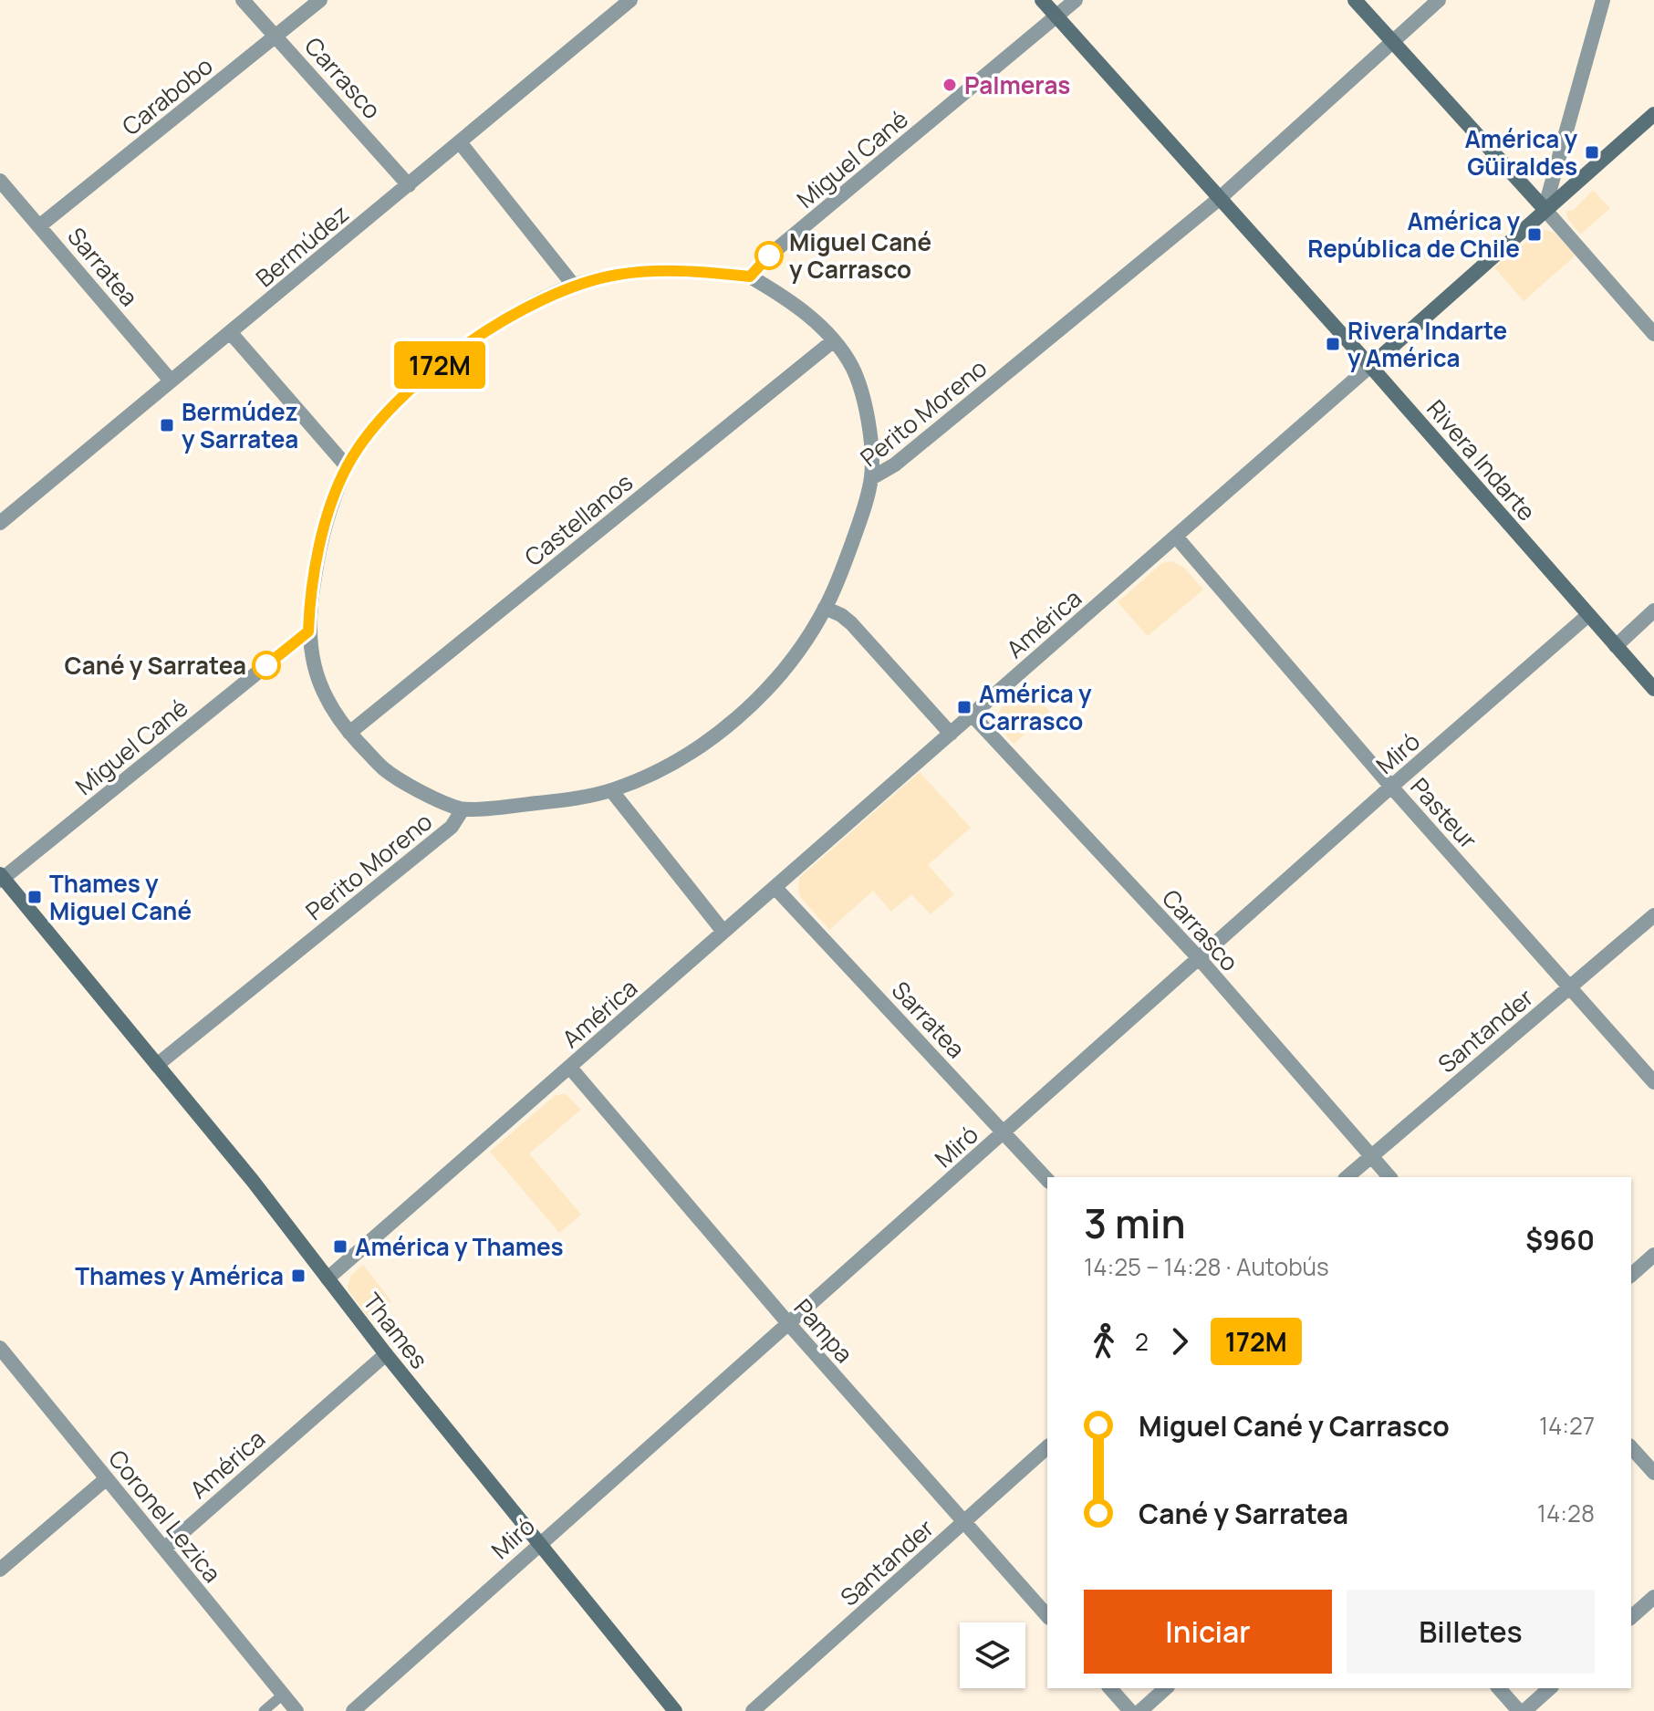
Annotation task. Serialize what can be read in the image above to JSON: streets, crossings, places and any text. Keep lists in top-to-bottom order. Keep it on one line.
{"streets":{"street":["Carrasco","Carabobo","Miguel Cané","Bermúdez","Sarratea","Perito Moreno","Rivera Indarte","Castellanos","América","Miró","Pasteur","Santander","Thames","Pampa","Coronel Lezica"]},"crossings":[["Carrasco","Carabobo"],["Carrasco","Bermúdez"],["Carrasco","América"],["Carrasco","Miró"],["Carrasco","Santander"],["Carabobo","Sarratea"],["Miguel Cané","Rivera Indarte"],["Miguel Cané","Thames"],["Bermúdez","Sarratea"],["Sarratea","América"],["Sarratea","Miró"],["Perito Moreno","Rivera Indarte"],["Perito Moreno","Thames"],["Rivera Indarte","América"],["Rivera Indarte","Miró"],["América","Pasteur"],["América","Thames"],["América","Pampa"],["América","Coronel Lezica"],["Miró","Pasteur"],["Miró","Thames"],["Miró","Pampa"],["Pasteur","Santander"],["Santander","Pampa"]],"places":{"other":["Palmeras","Miguel Cané y Carrasco","Cané y Sarratea"],"transit":["América y Güiraldes","América y República de Chile","Rivera Indarte y América","Bermúdez y Sarratea","América y Carrasco","Thames y Miguel Cané","América y Thames","Thames y América"]},"lines":["bus line 172M"],"page":{"on_map":"172M","heading":["3 min","14:25 – 14:28 · Autobús","$960"],"legs":["2","172M"],"list":[{"name":"Miguel Cané y Carrasco","value":"14:27"},{"name":"Cané y Sarratea","value":"14:28"}],"buttons":["Iniciar","Billetes"]}}
